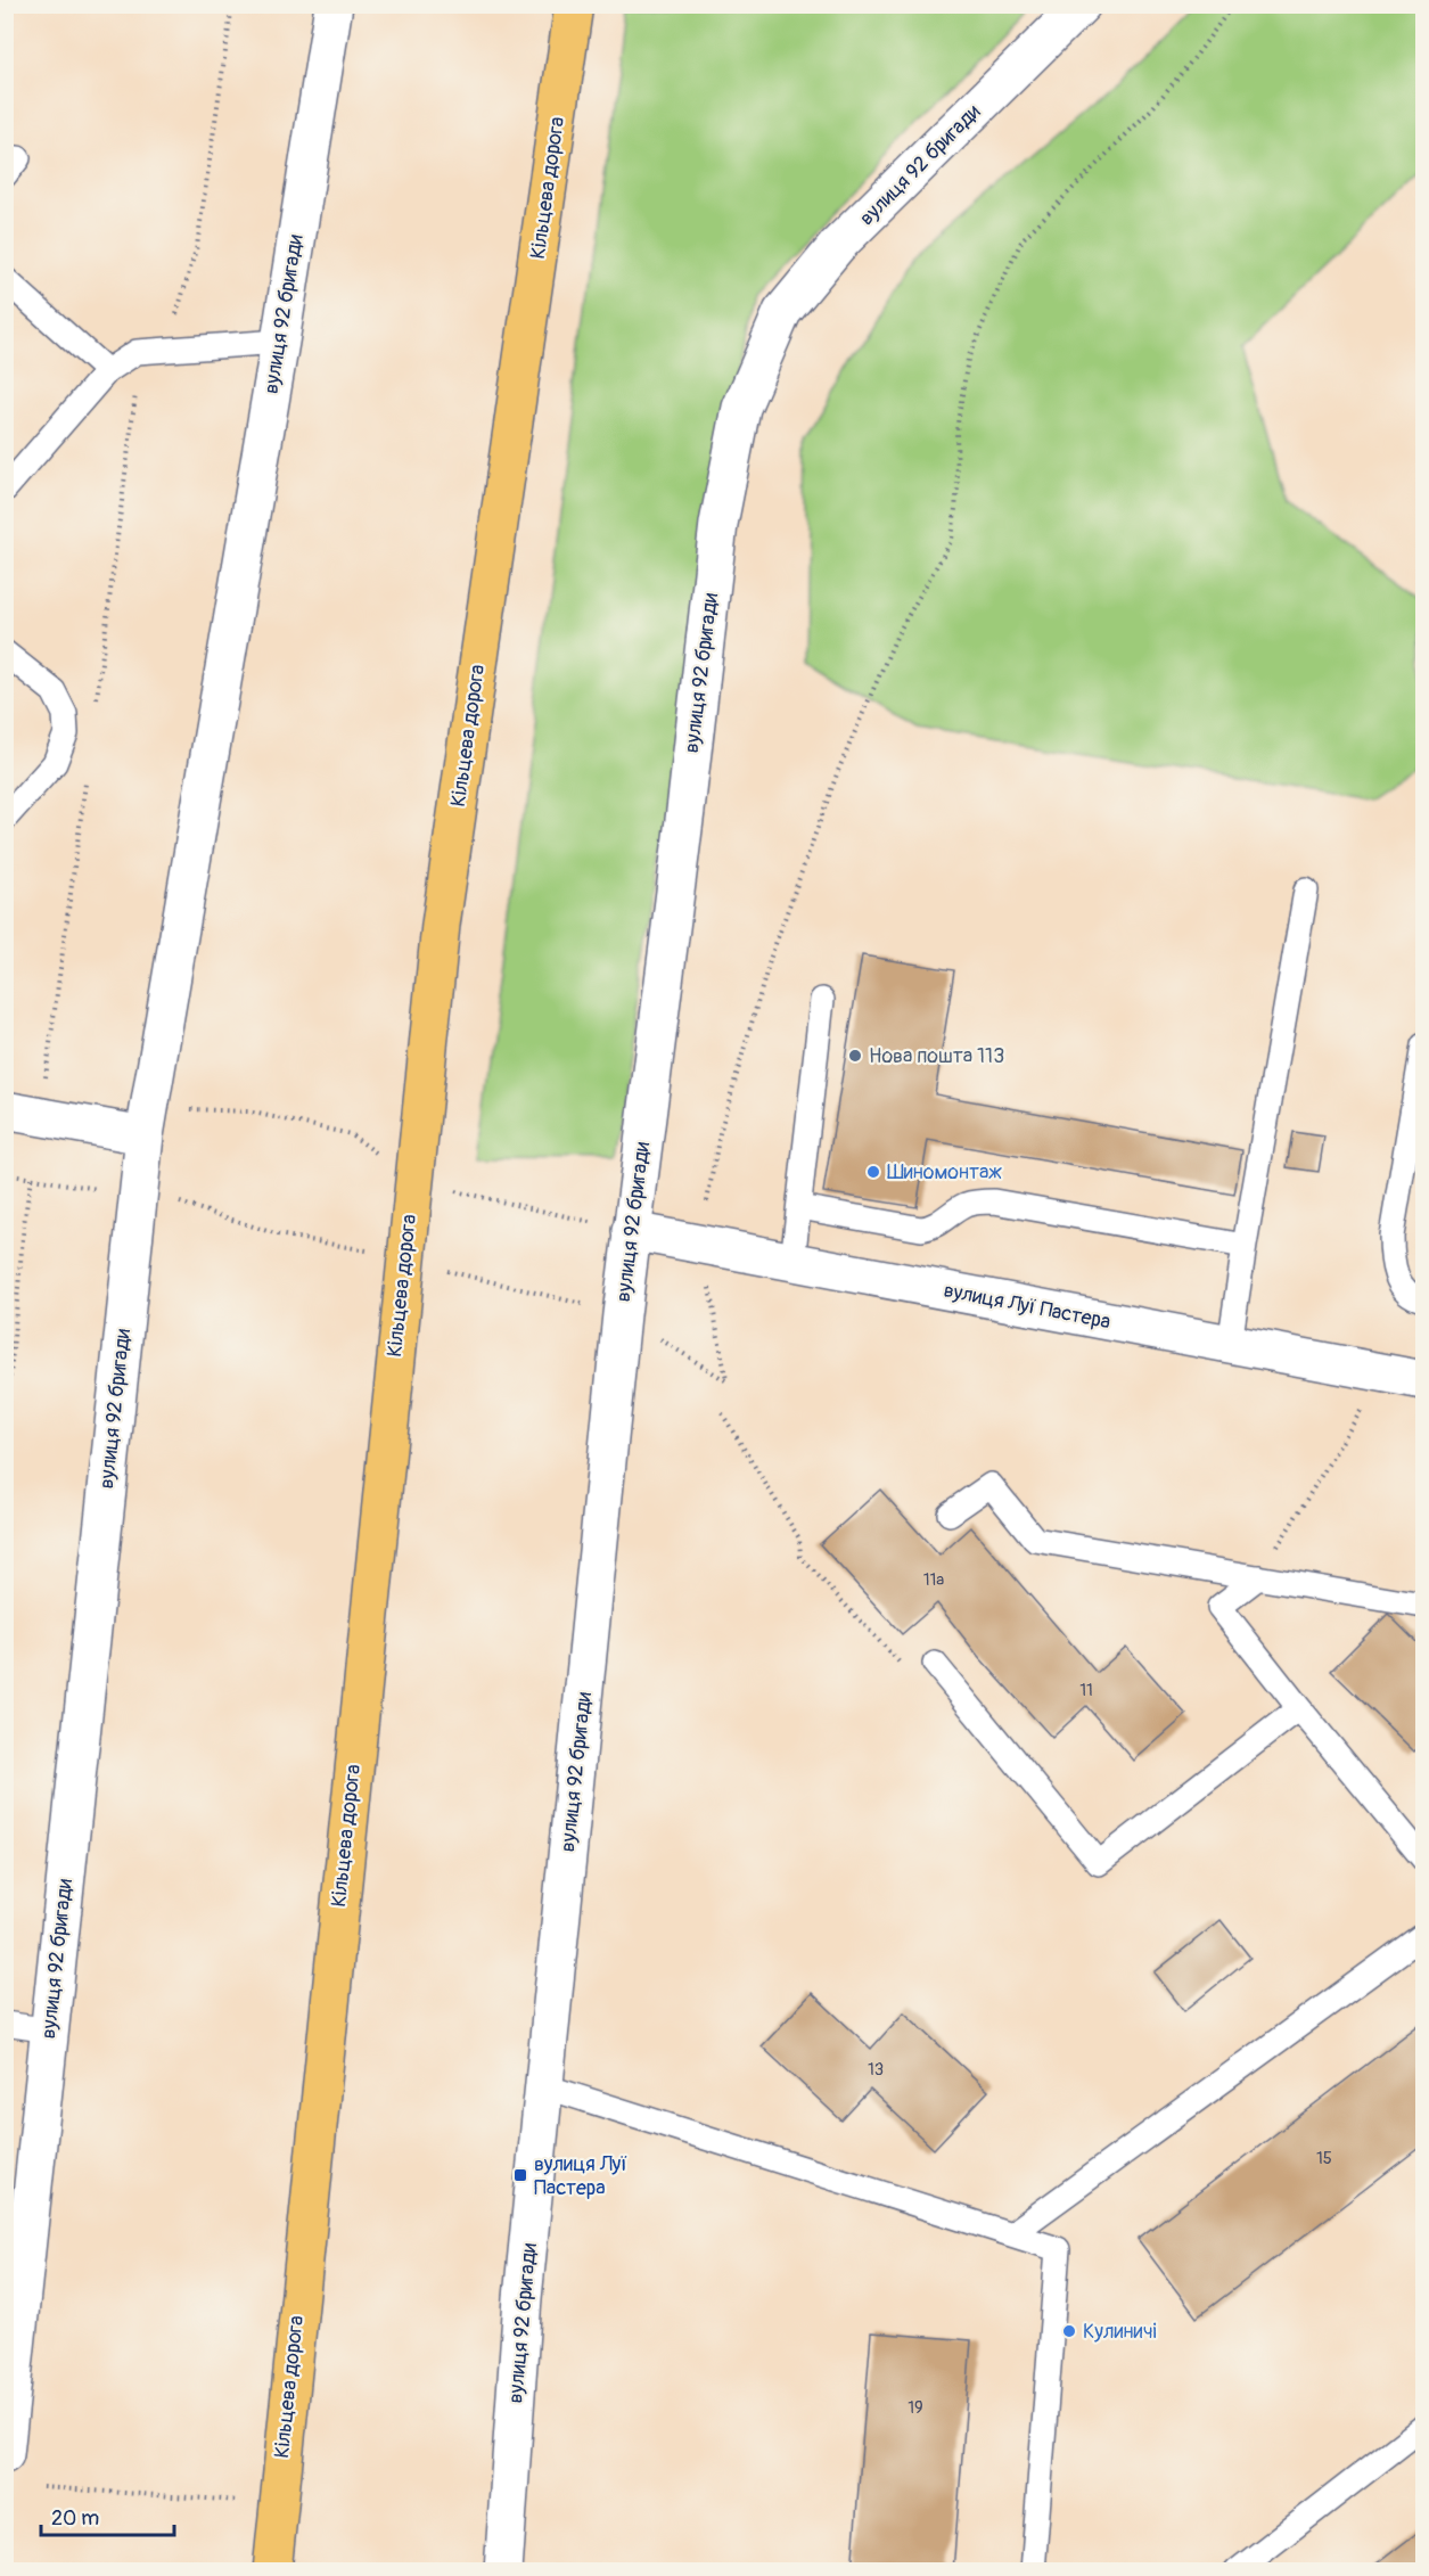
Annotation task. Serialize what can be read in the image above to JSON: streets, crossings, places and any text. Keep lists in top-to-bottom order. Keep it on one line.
{"streets":{"highway":["Кільцева дорога"],"street":["вулиця 92 бригади","вулиця Луї Пастера"]},"crossings":[["вулиця 92 бригади","вулиця Луї Пастера"]],"places":{"other":["Нова пошта 113","Шиномонтаж","Кулиничі"],"transit":["вулиця Луї Пастера"]},"house_numbers":["11а","11","13","15","19"],"scale_bar":"20 m"}
